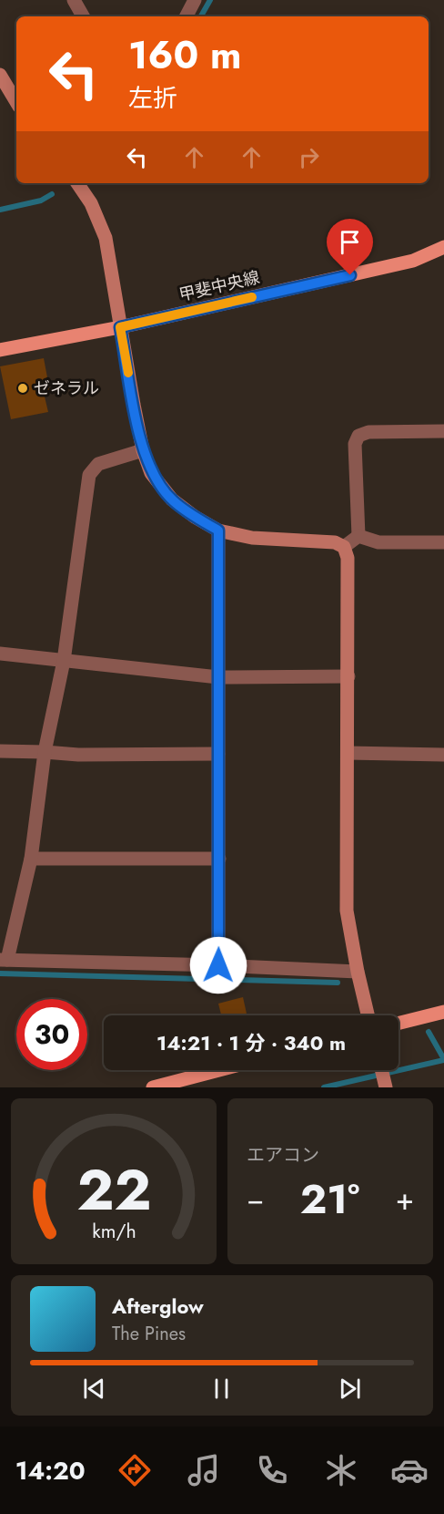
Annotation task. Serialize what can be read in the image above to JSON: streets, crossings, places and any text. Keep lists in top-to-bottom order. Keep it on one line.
{"streets":{"main road":["甲斐中央線"]},"places":["ゼネラル"],"page":{"turn":["160 m","左折"],"limit":"30","trip":"14:21 · 1 分 · 340 m","tile":"エアコン","heat":["−","21°","+"],"song":["Afterglow","The Pines"],"tabs":"14:20","gauge":["22","km/h"]}}
